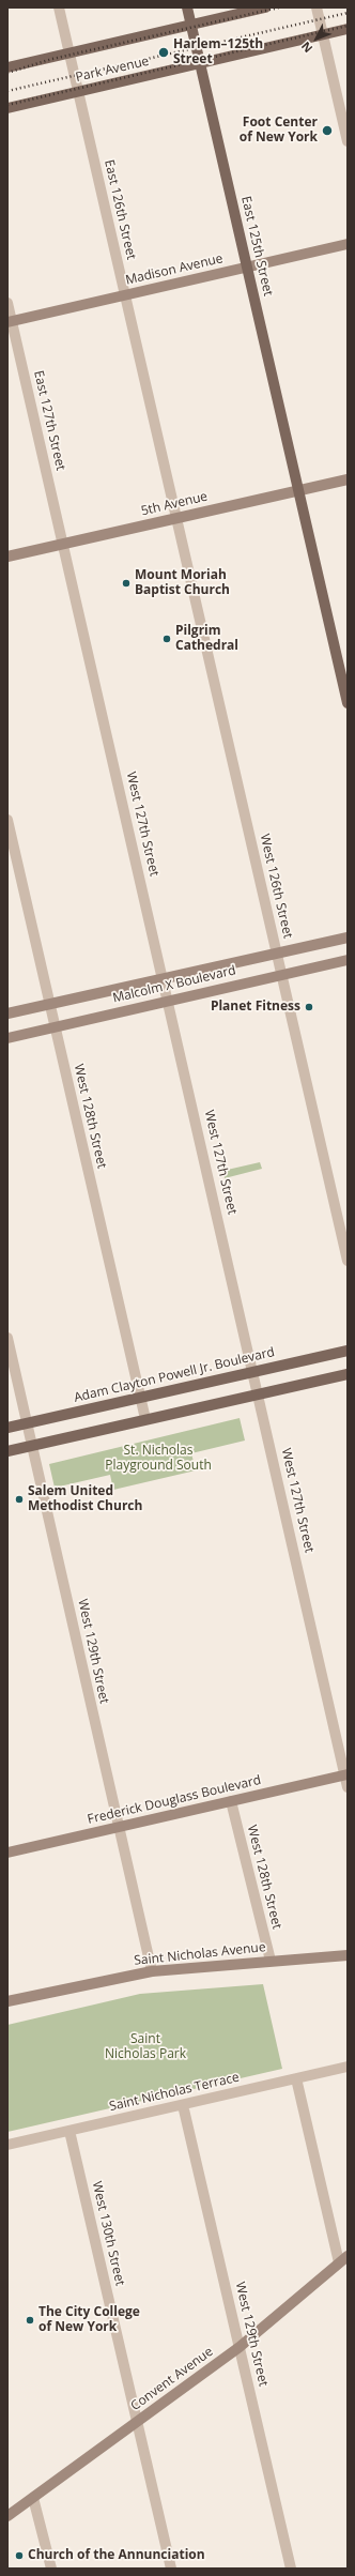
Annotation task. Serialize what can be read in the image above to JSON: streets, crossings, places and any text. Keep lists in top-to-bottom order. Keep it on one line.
{"streets":{"main road":["Park Avenue","East 125th Street","Madison Avenue","5th Avenue","Malcolm X Boulevard","Adam Clayton Powell Jr. Boulevard","Frederick Douglass Boulevard","Saint Nicholas Avenue","Convent Avenue"],"street":["East 126th Street","East 127th Street","West 127th Street","West 126th Street","West 128th Street","West 129th Street","Saint Nicholas Terrace","West 130th Street"]},"crossings":[["Park Avenue","East 126th Street"],["Park Avenue","East 125th Street"],["East 126th Street","Madison Avenue"],["East 126th Street","5th Avenue"],["East 126th Street","West 126th Street"],["East 125th Street","Madison Avenue"],["East 125th Street","5th Avenue"],["Madison Avenue","East 127th Street"],["East 127th Street","5th Avenue"],["East 127th Street","West 127th Street"],["5th Avenue","West 127th Street"],["5th Avenue","West 126th Street"],["West 127th Street","Malcolm X Boulevard"],["West 127th Street","Adam Clayton Powell Jr. Boulevard"],["West 127th Street","Frederick Douglass Boulevard"],["West 126th Street","Malcolm X Boulevard"],["Malcolm X Boulevard","West 128th Street"],["West 128th Street","Adam Clayton Powell Jr. Boulevard"],["West 128th Street","Frederick Douglass Boulevard"],["West 128th Street","Saint Nicholas Avenue"],["Adam Clayton Powell Jr. Boulevard","West 129th Street"],["West 129th Street","Frederick Douglass Boulevard"],["West 129th Street","Saint Nicholas Avenue"],["West 129th Street","Saint Nicholas Terrace"],["West 129th Street","Convent Avenue"],["Saint Nicholas Terrace","West 130th Street"],["West 130th Street","Convent Avenue"]],"parks":["St. Nicholas Playground South","Saint Nicholas Park"],"places":["Harlem–125th Street","Foot Center of New York","Mount Moriah Baptist Church","Pilgrim Cathedral","Planet Fitness","Salem United Methodist Church","The City College of New York","Church of the Annunciation"],"north":"bottom left"}
